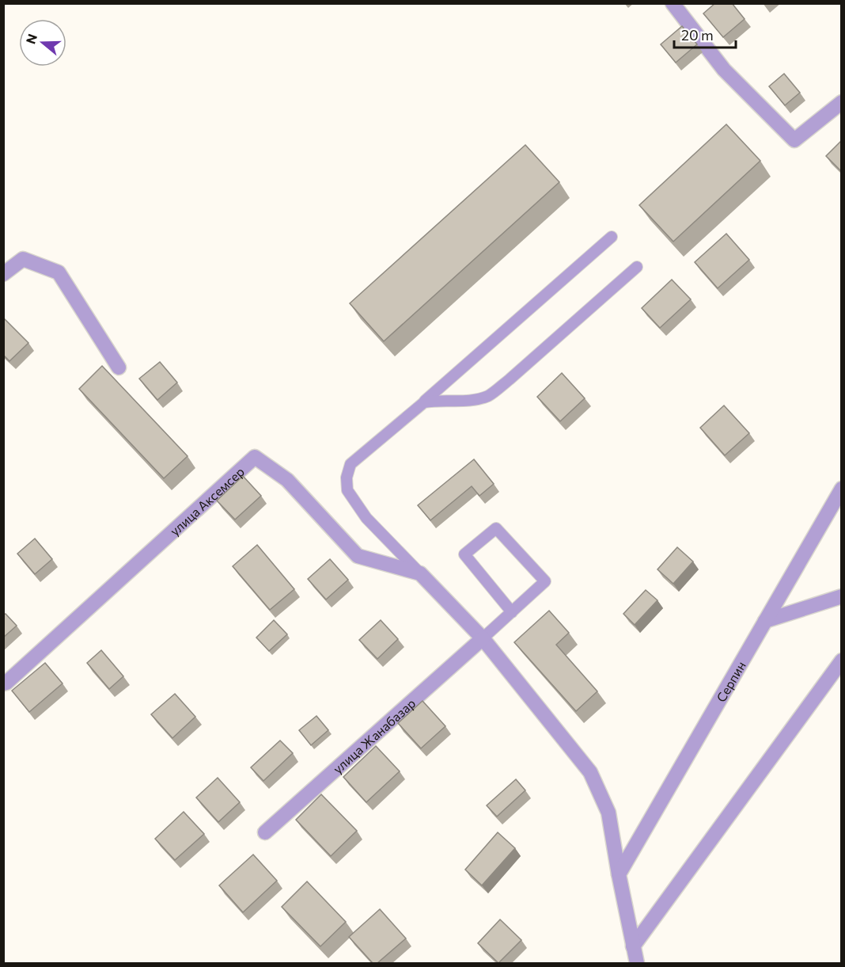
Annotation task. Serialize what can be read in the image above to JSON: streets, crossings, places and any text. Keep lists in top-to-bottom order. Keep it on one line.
{"streets":{"street":["улица Аксемсер","Серпин","улица Жанабазар"]},"scale_bar":"20 m","north":"left"}
